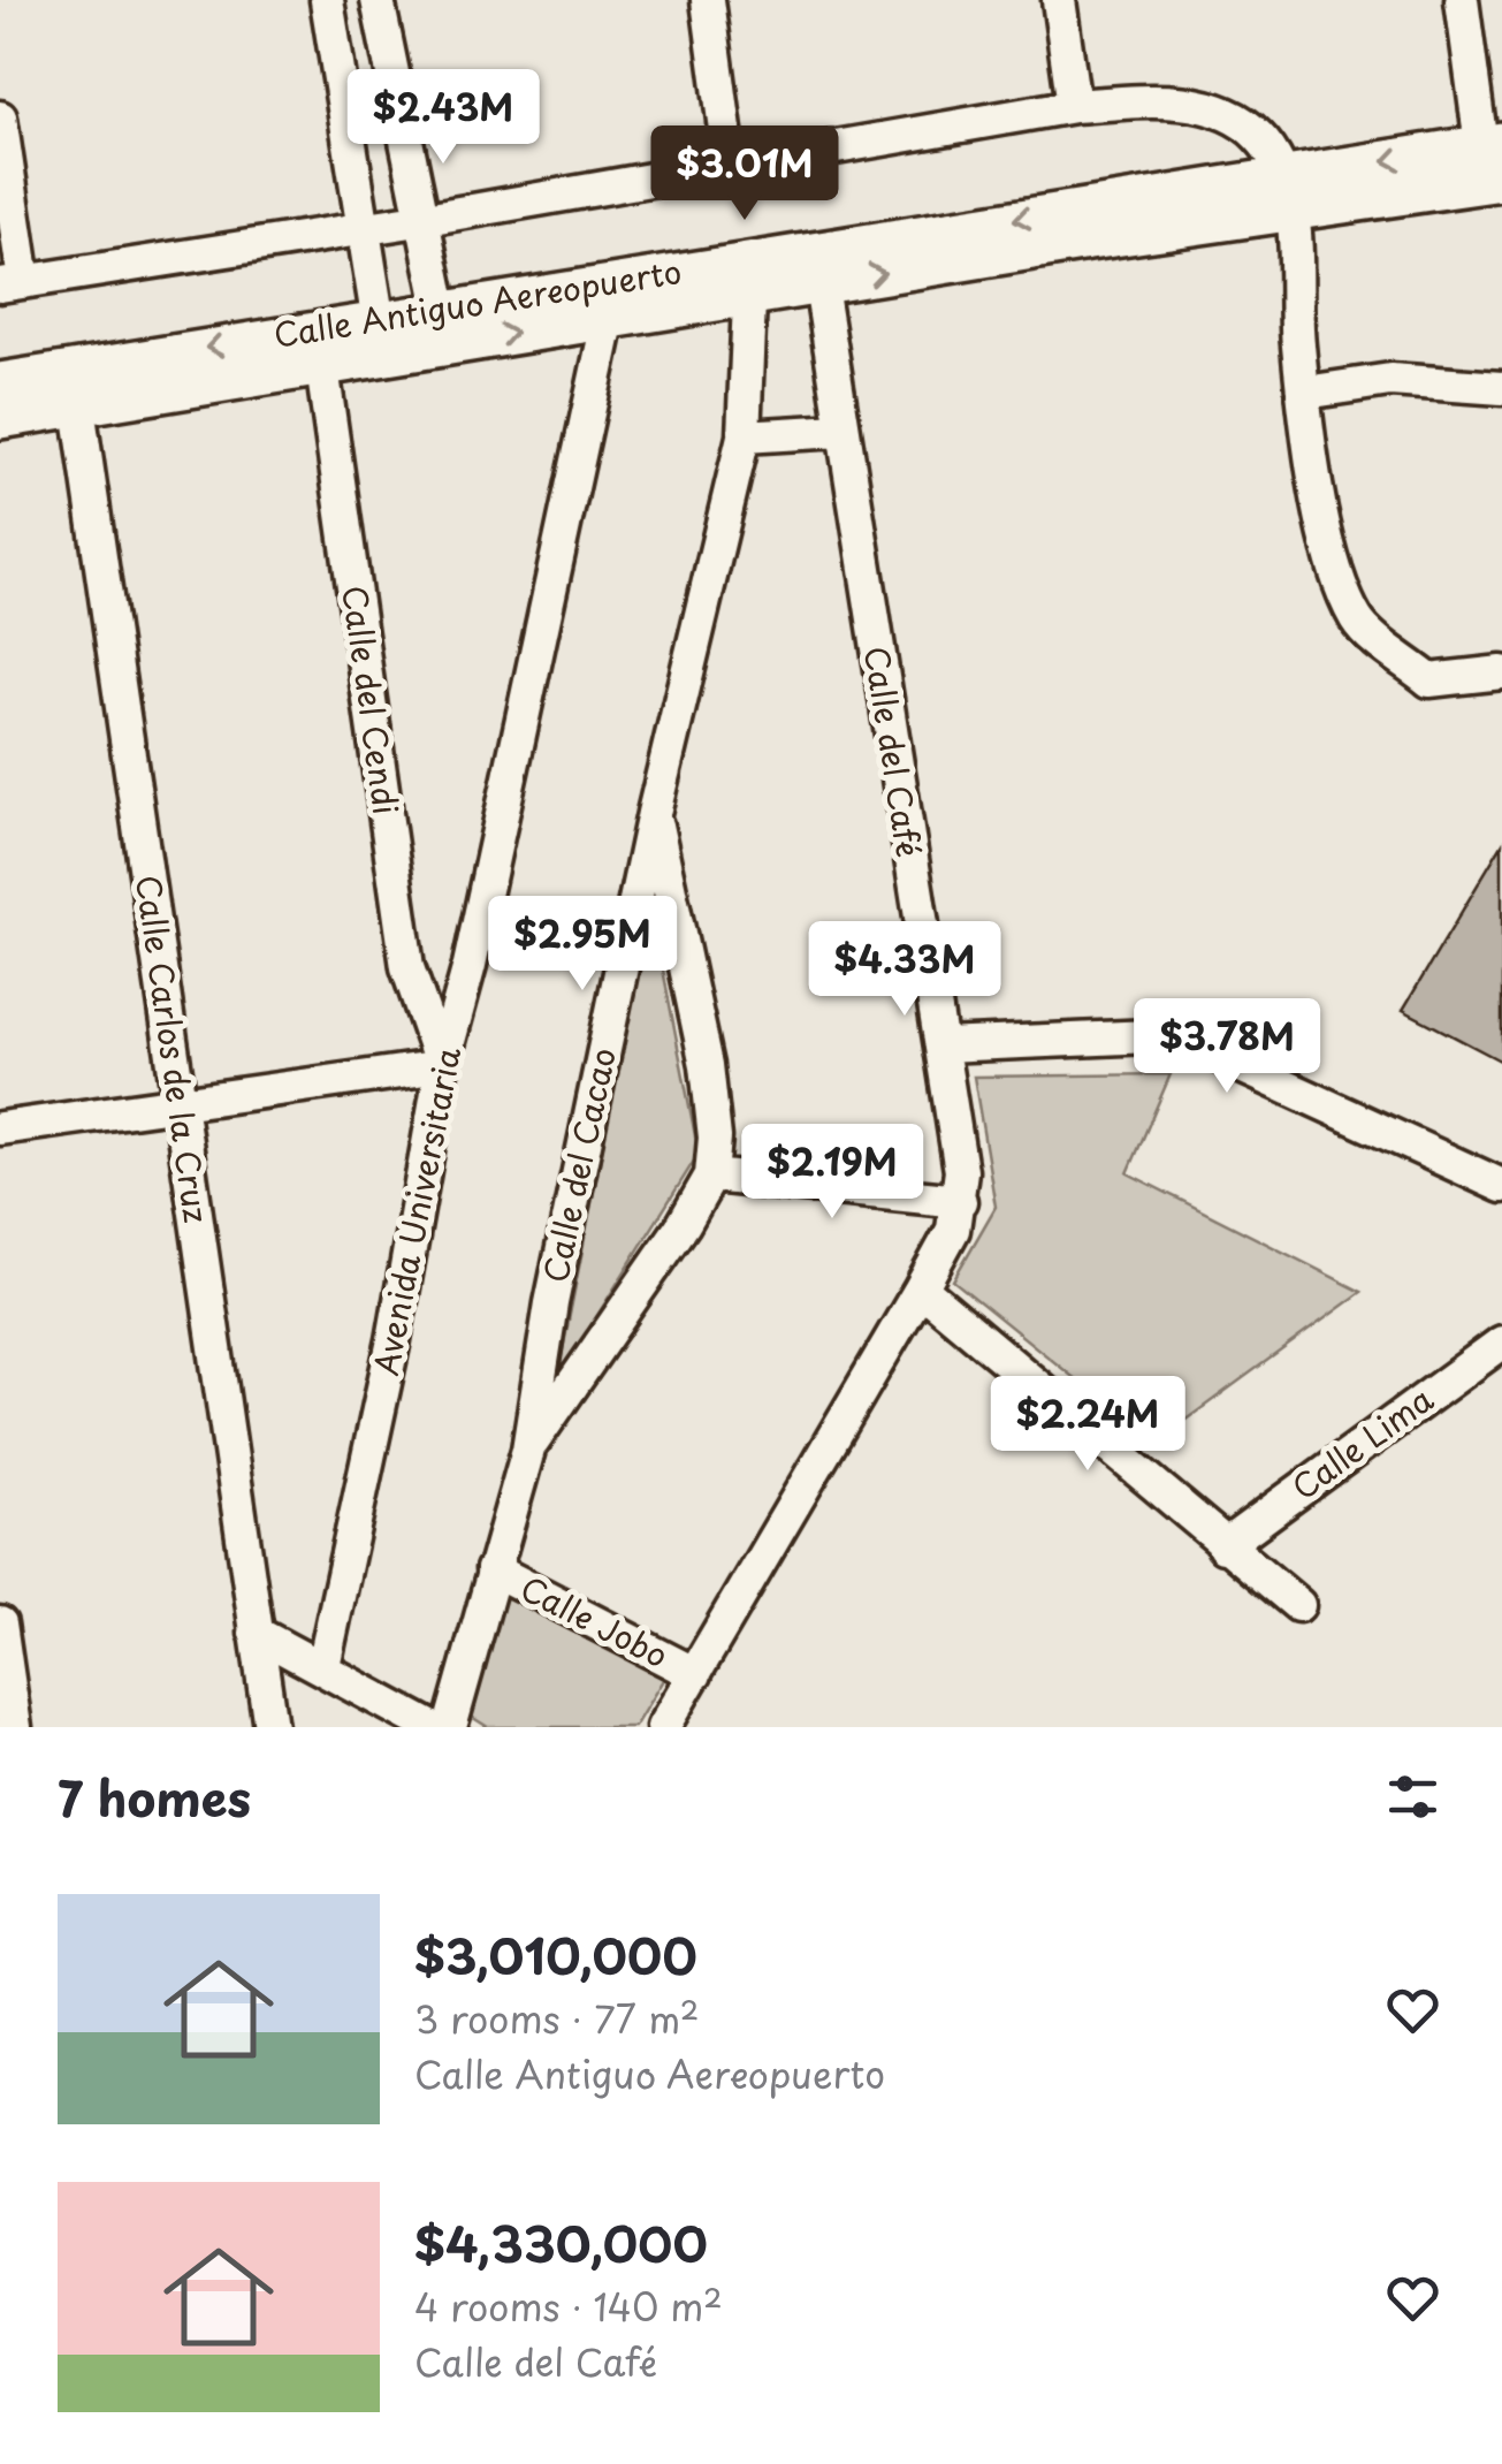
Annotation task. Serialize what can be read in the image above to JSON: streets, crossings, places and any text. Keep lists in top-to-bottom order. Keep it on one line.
{"streets":{"main road":["Calle Antiguo Aereopuerto"],"street":["Calle del Cendi","Calle del Café","Calle Carlos de la Cruz","Calle del Cacao","Avenida Universitaria","Calle Lima","Calle Jobo"]},"crossings":[["Calle Antiguo Aereopuerto","Calle del Cendi"],["Calle Antiguo Aereopuerto","Calle del Café"],["Calle Antiguo Aereopuerto","Calle Carlos de la Cruz"],["Calle Antiguo Aereopuerto","Calle del Cacao"],["Calle Antiguo Aereopuerto","Avenida Universitaria"],["Calle del Cendi","Avenida Universitaria"],["Calle del Café","Calle Jobo"],["Calle del Cacao","Calle Jobo"]],"page":{"price":["$2.43M","$3.01M","$2.95M","$4.33M","$3.78M","$2.19M","$2.24M"],"heading":"7 homes","list":[{"name":"$3,010,000","note":"3 rooms · 77 m² · Calle Antiguo Aereopuerto"},{"name":"$4,330,000","note":"4 rooms · 140 m² · Calle del Café"}]}}
